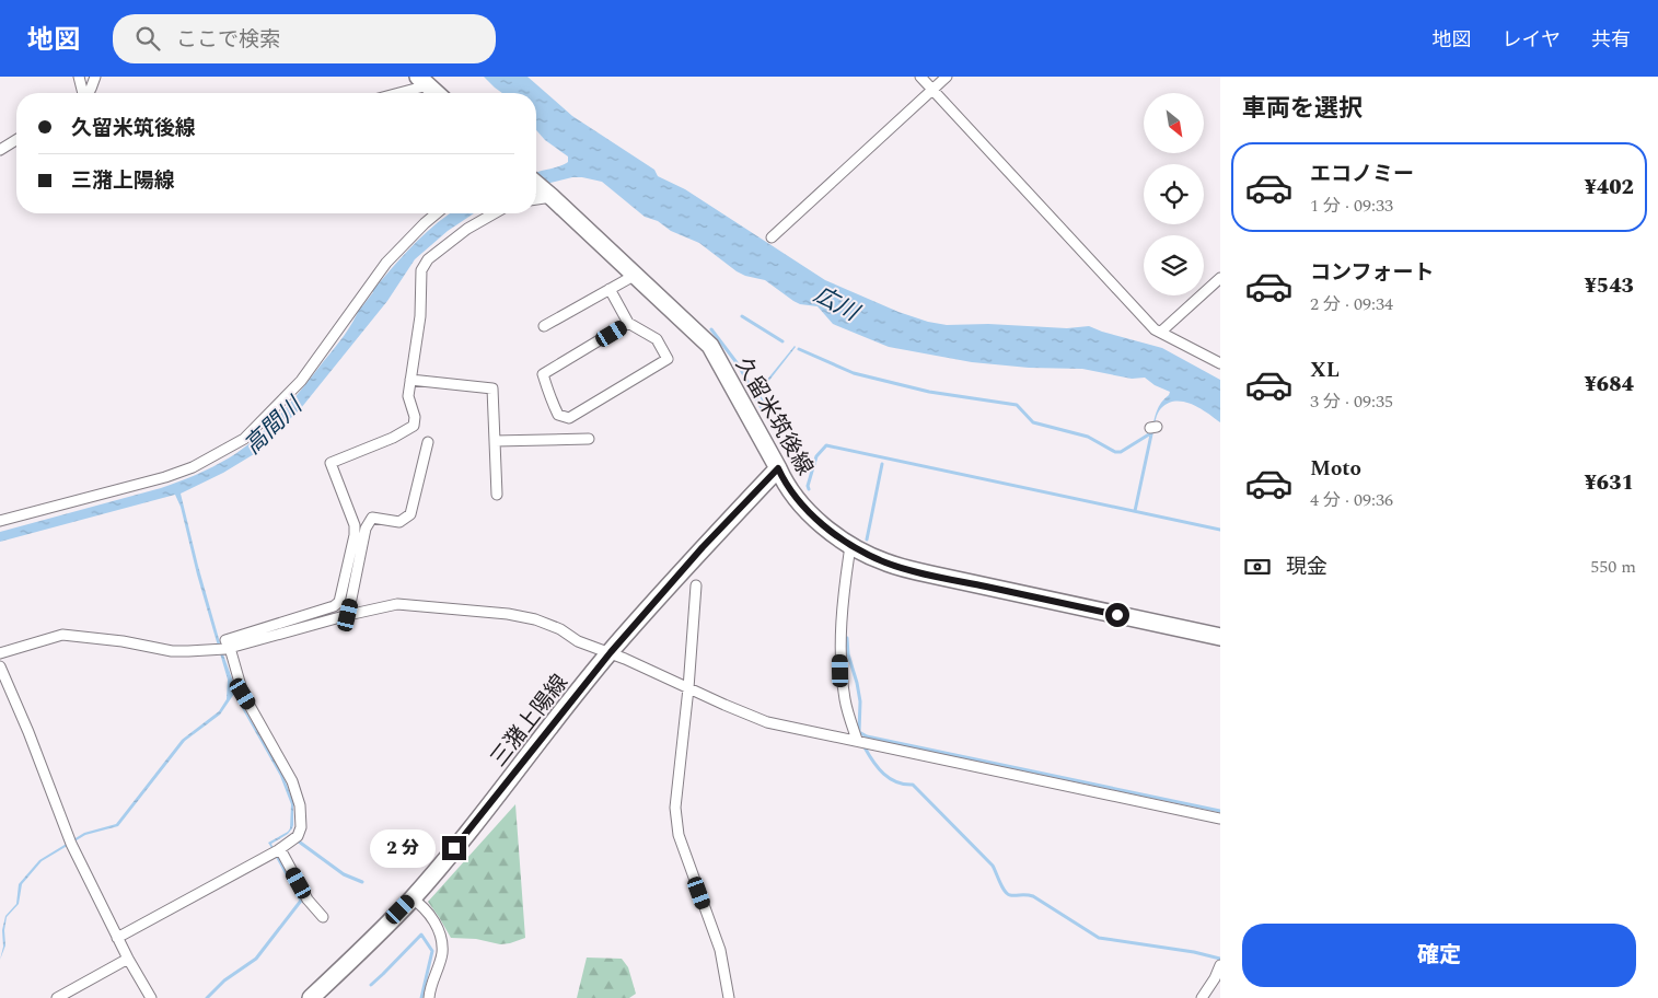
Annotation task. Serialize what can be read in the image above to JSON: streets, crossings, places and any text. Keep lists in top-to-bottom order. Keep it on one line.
{"streets":{"main road":["久留米筑後線","三潴上陽線"]},"crossings":[["久留米筑後線","三潴上陽線"]],"water":["広川","高間川"],"north":"bottom right","page":{"header":"地図","search":"ここで検索","nav":["地図","レイヤ","共有"],"heading":"車両を選択","banner":["久留米筑後線","三潴上陽線"],"list":[{"name":"エコノミー","note":"1 分 · 09:33","value":"¥402"},{"name":"コンフォート","note":"2 分 · 09:34","value":"¥543"},{"name":"XL","note":"3 分 · 09:35","value":"¥684"},{"name":"Moto","note":"4 分 · 09:36","value":"¥631"}],"pay":["現金","550 m"],"bubble":"2 分","buttons":"確定"}}
